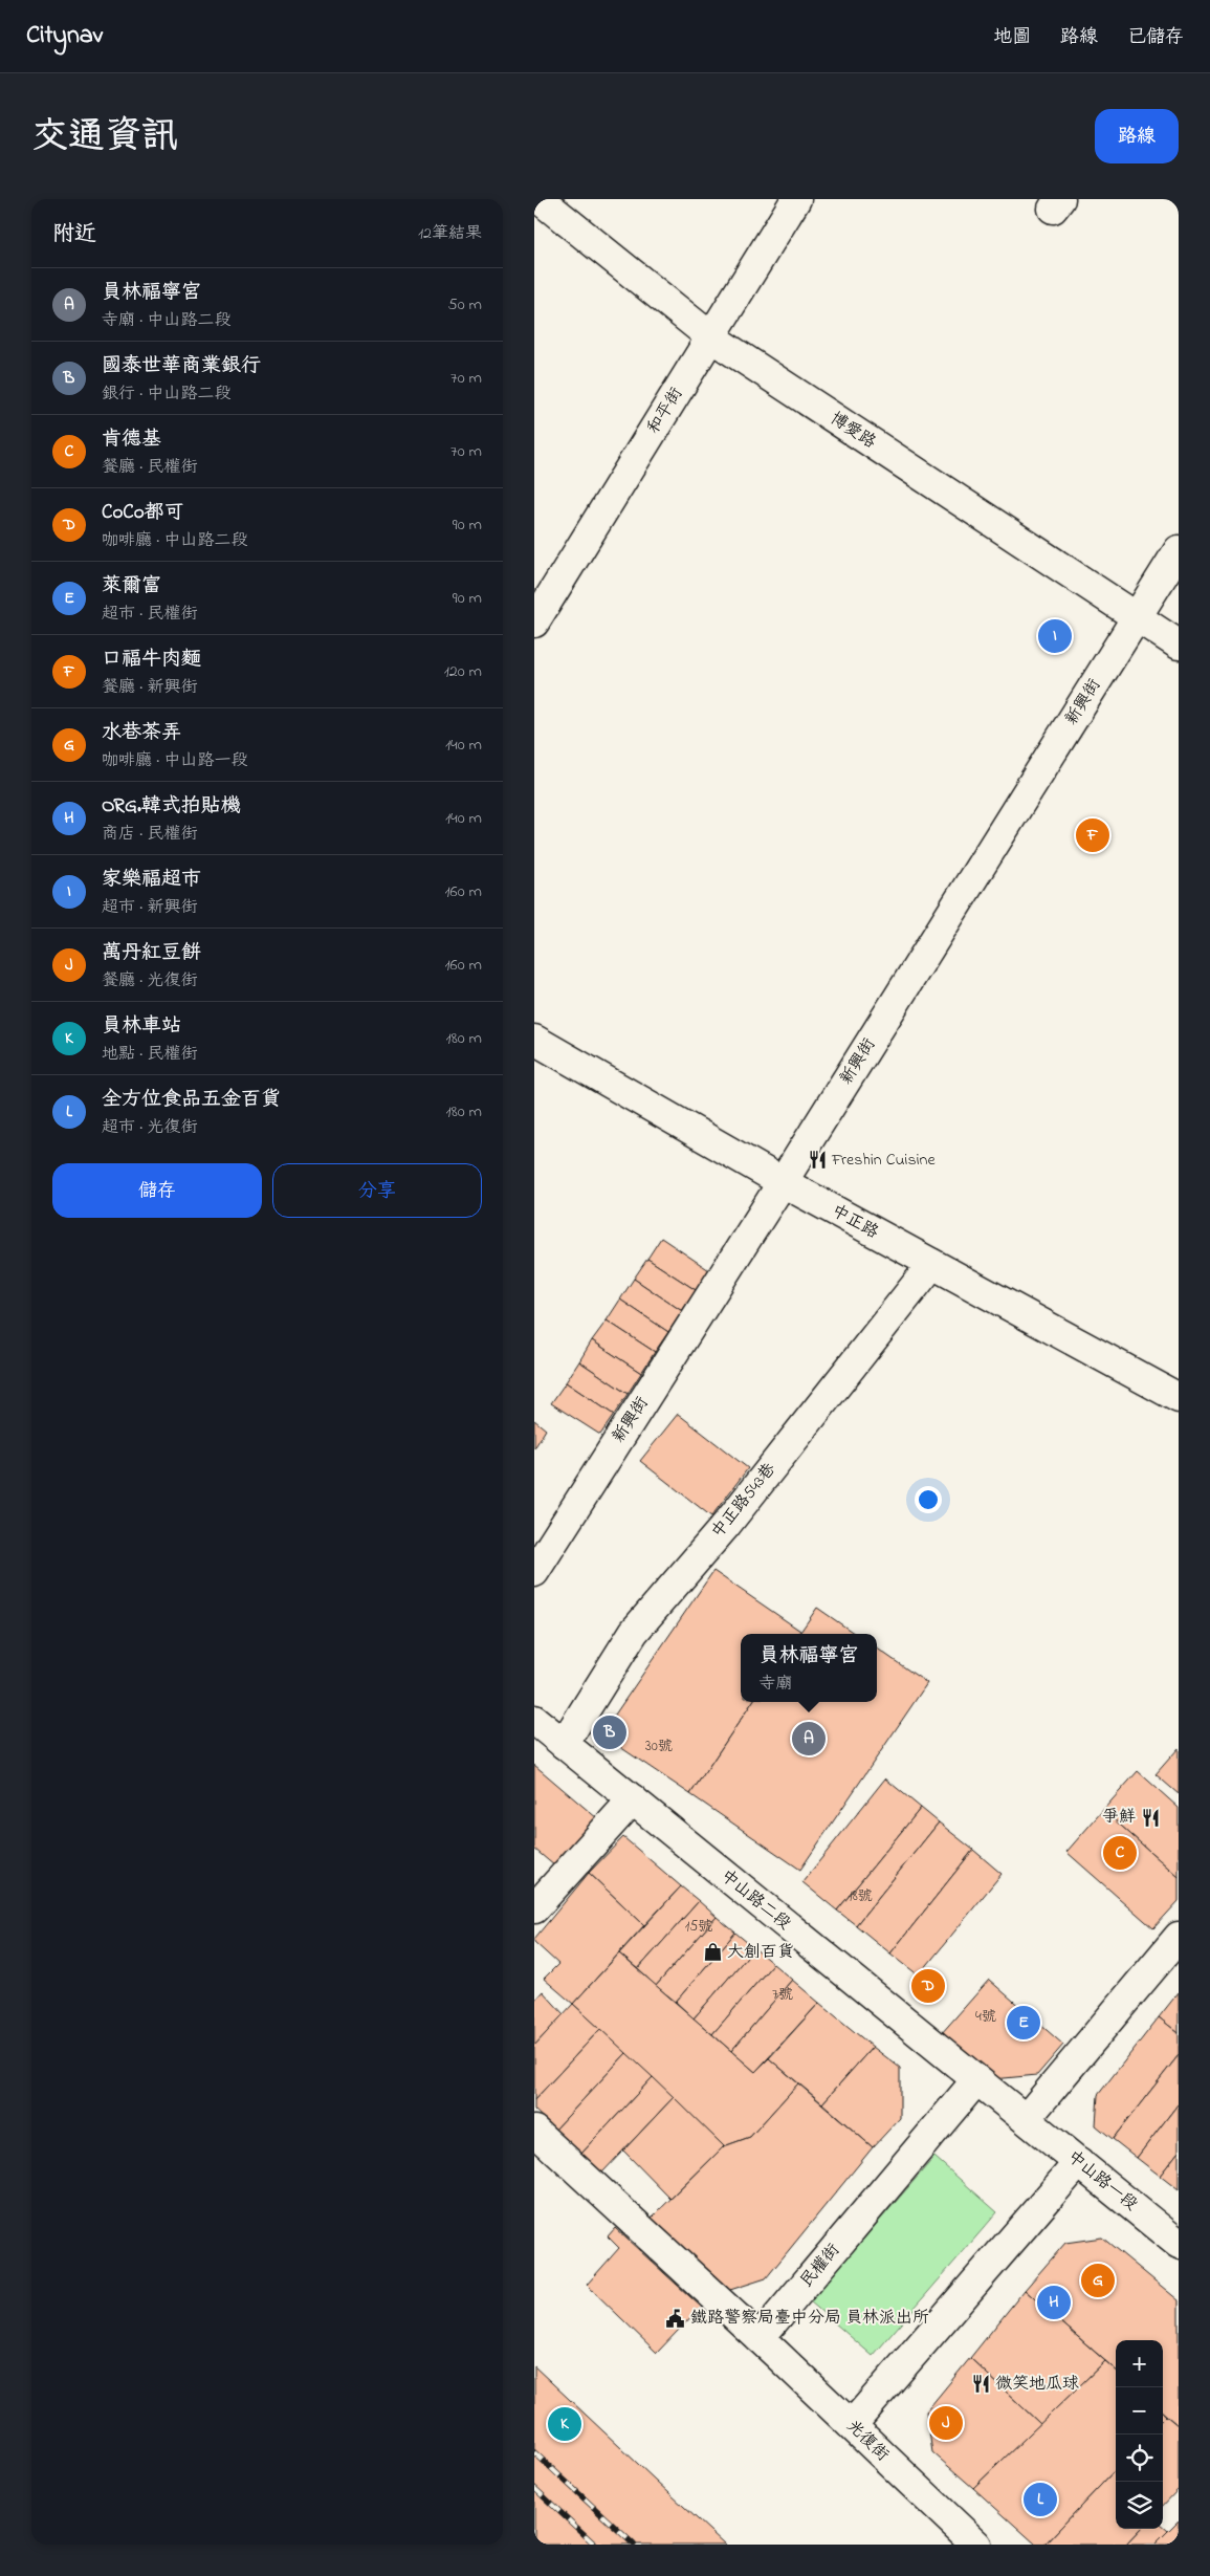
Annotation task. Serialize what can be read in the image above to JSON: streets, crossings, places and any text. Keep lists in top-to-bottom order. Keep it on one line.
{"streets":{"street":["和平街","博愛路","新興街","中正路","中正路543巷","中山路二段","中山路一段","民權街","光復街"]},"crossings":[["和平街","博愛路"],["博愛路","新興街"],["新興街","中正路"],["中正路","中正路543巷"],["中正路543巷","中山路二段"],["中山路二段","中山路一段"],["中山路二段","民權街"],["民權街","光復街"]],"places":{"restaurant":["Freshin Cuisine","爭鮮","微笑地瓜球"],"shop":["大創百貨"],"public building":["鐵路警察局臺中分局 員林派出所"]},"house_numbers":["30號","18號","15號","7號","4號"],"page":{"header":"Citynav","nav":["地圖","路線","已儲存"],"title":"交通資訊","buttons":["路線",["儲存","分享"]],"heading":["附近","12筆結果"],"list":[{"mark":"A","name":"員林福寧宮","note":"寺廟 · 中山路二段","value":"50 m"},{"mark":"B","name":"國泰世華商業銀行","note":"銀行 · 中山路二段","value":"70 m"},{"mark":"C","name":"肯德基","note":"餐廳 · 民權街","value":"70 m"},{"mark":"D","name":"CoCo都可","note":"咖啡廳 · 中山路二段","value":"90 m"},{"mark":"E","name":"萊爾富","note":"超市 · 民權街","value":"90 m"},{"mark":"F","name":"口福牛肉麵","note":"餐廳 · 新興街","value":"120 m"},{"mark":"G","name":"水巷茶弄","note":"咖啡廳 · 中山路一段","value":"140 m"},{"mark":"H","name":"ORG.韓式拍貼機","note":"商店 · 民權街","value":"140 m"},{"mark":"I","name":"家樂福超市","note":"超市 · 新興街","value":"160 m"},{"mark":"J","name":"萬丹紅豆餅","note":"餐廳 · 光復街","value":"160 m"},{"mark":"K","name":"員林車站","note":"地點 · 民權街","value":"180 m"},{"mark":"L","name":"全方位食品五金百貨","note":"超市 · 光復街","value":"180 m"}],"pins":["I","F","B","A","C","D","E","G","H","J","K","L"],"popup":["員林福寧宮","寺廟"],"map_buttons":["+","−"]}}
